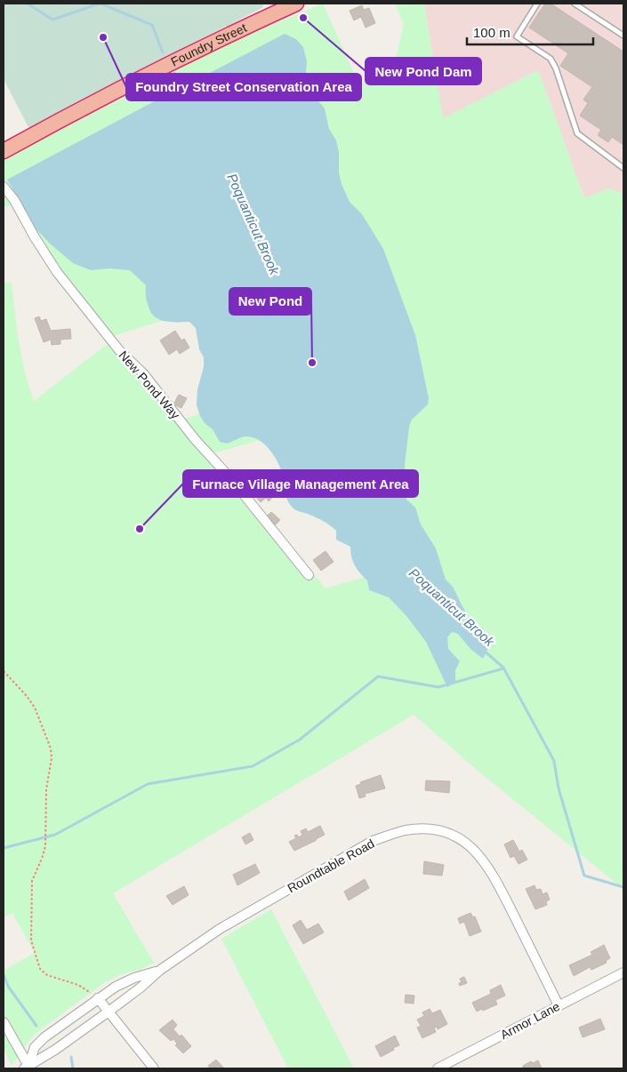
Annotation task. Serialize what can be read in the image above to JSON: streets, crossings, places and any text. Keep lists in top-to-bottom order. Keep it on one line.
{"streets":{"highway":["Foundry Street"],"street":["New Pond Way","Roundtable Road","Armor Lane"]},"crossings":[["Roundtable Road","Armor Lane"]],"water":["Poquanticut Brook"],"places":["New Pond Dam","Foundry Street Conservation Area","New Pond","Furnace Village Management Area"],"scale_bar":"100 m"}
